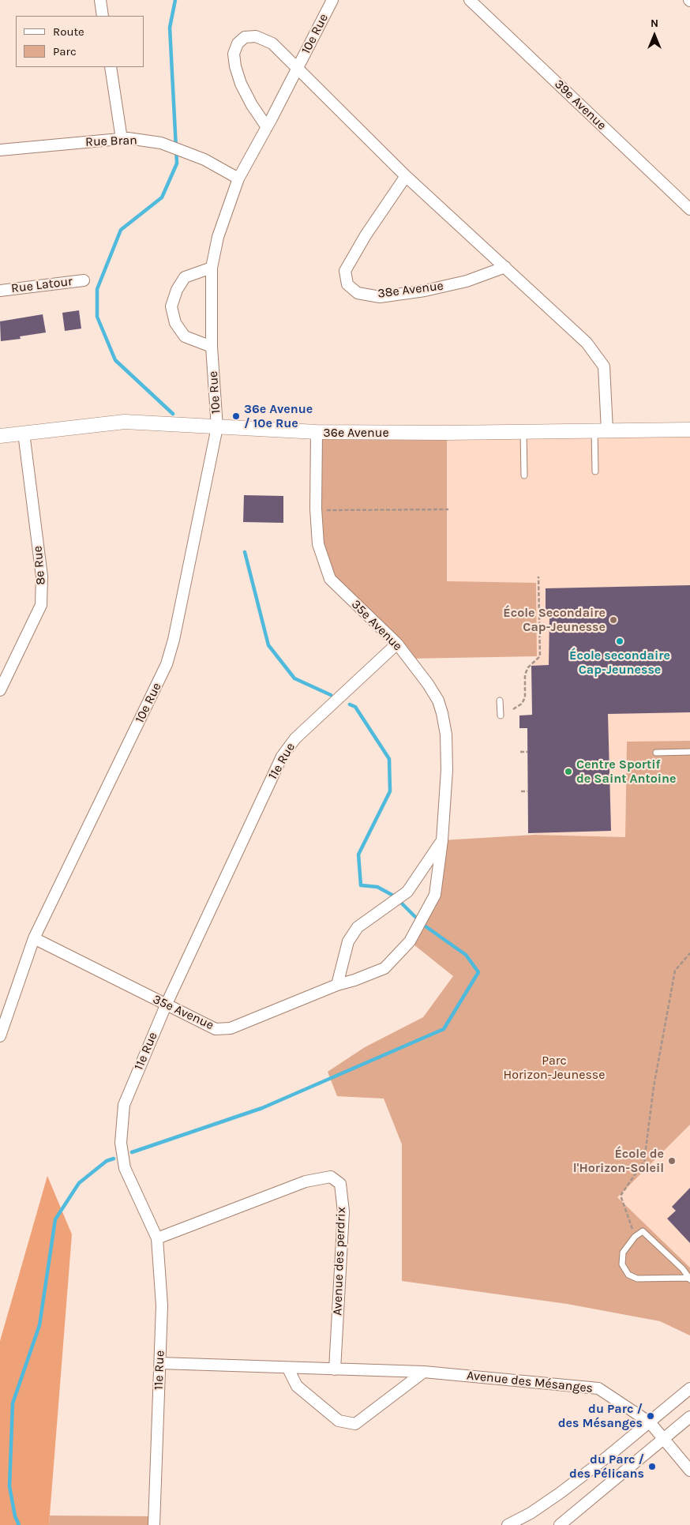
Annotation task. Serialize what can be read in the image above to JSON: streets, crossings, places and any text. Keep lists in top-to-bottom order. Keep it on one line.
{"streets":{"street":["10e Rue","39e Avenue","Rue Bran","Rue Latour","38e Avenue","36e Avenue","8e Rue","35e Avenue","11e Rue","Avenue des perdrix","Avenue des Mésanges"]},"crossings":[["10e Rue","Rue Bran"],["10e Rue","36e Avenue"],["10e Rue","35e Avenue"],["36e Avenue","8e Rue"],["36e Avenue","35e Avenue"],["35e Avenue","11e Rue"],["11e Rue","Avenue des perdrix"],["11e Rue","Avenue des Mésanges"],["Avenue des perdrix","Avenue des Mésanges"]],"parks":["Parc Horizon-Jeunesse"],"places":["36e Avenue / 10e Rue","École Secondaire Cap-Jeunesse","École secondaire Cap-Jeunesse","Centre Sportif de Saint Antoine","École de l'Horizon-Soleil","du Parc / des Mésanges","du Parc / des Pélicans"],"legend":["Route","Parc"],"north":"top"}
